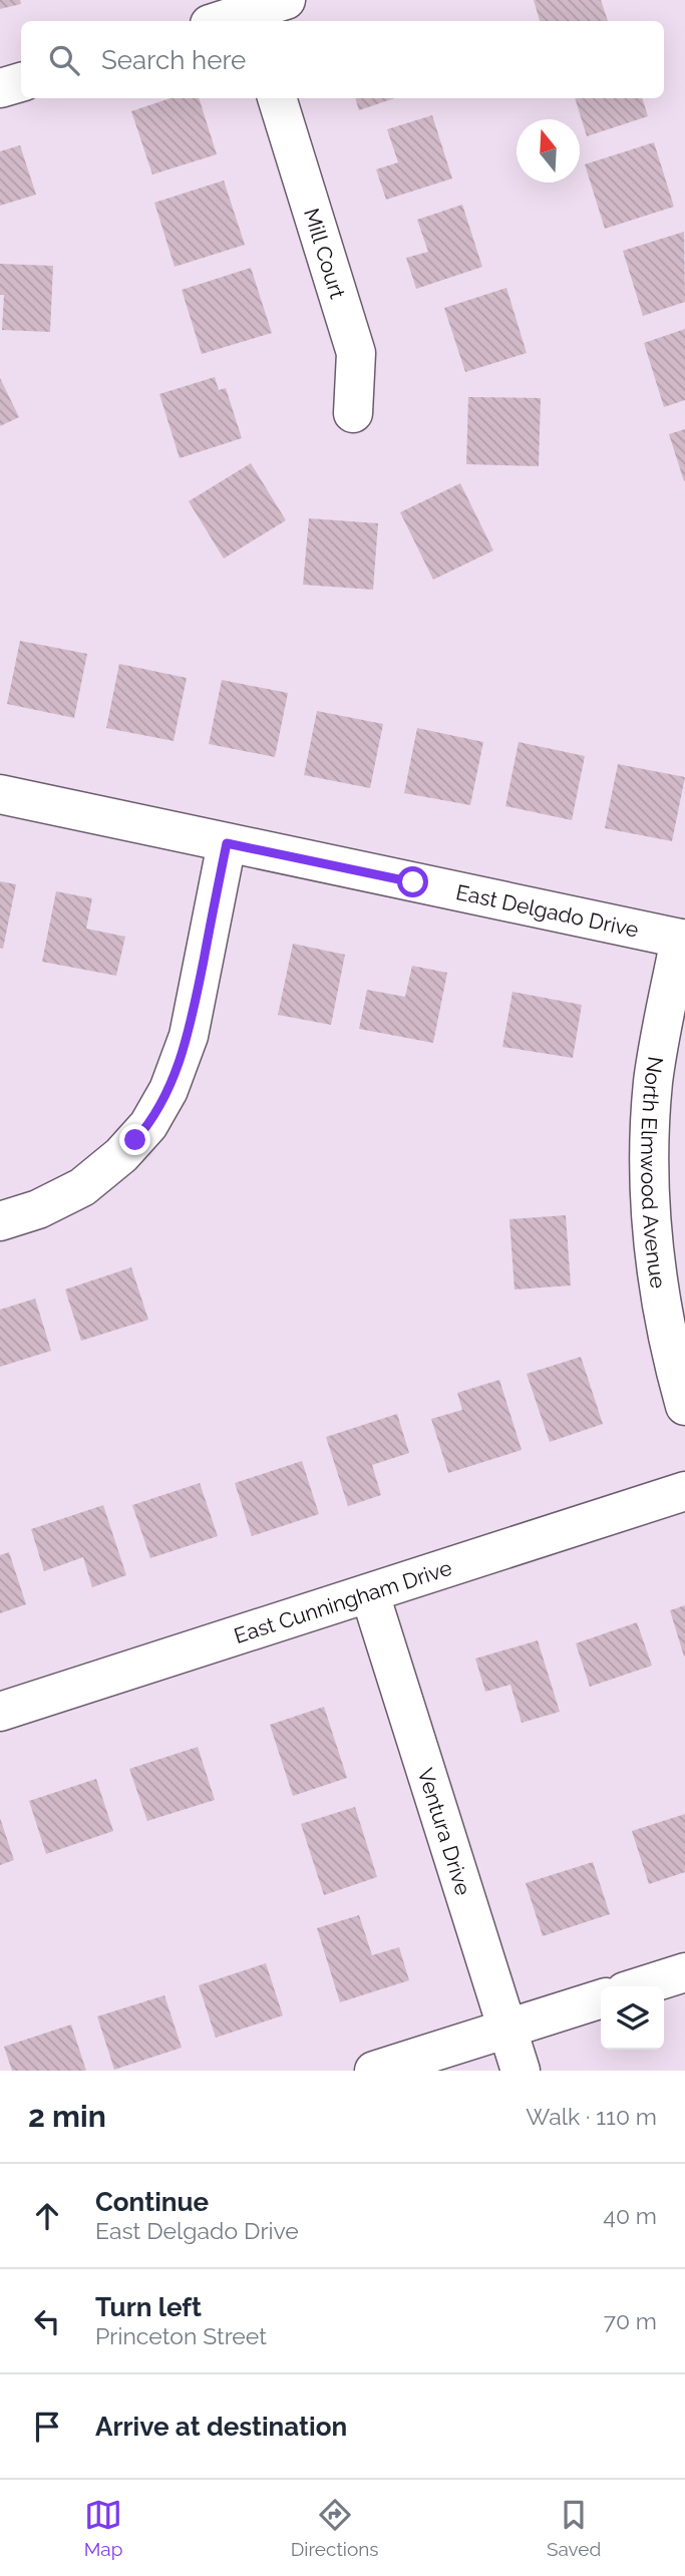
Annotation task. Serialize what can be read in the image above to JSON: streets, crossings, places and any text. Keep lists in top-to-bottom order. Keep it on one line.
{"streets":{"street":["Mill Court","East Delgado Drive","North Elmwood Avenue","East Cunningham Drive","Ventura Drive"]},"crossings":[["East Delgado Drive","North Elmwood Avenue"],["East Cunningham Drive","Ventura Drive"]],"north":"top","page":{"search":"Search here","heading":["2 min","Walk · 110 m"],"list":[["Continue","East Delgado Drive","40 m"],["Turn left","Princeton Street","70 m"],"Arrive at destination"],"nav":["Map","Directions","Saved"]}}
